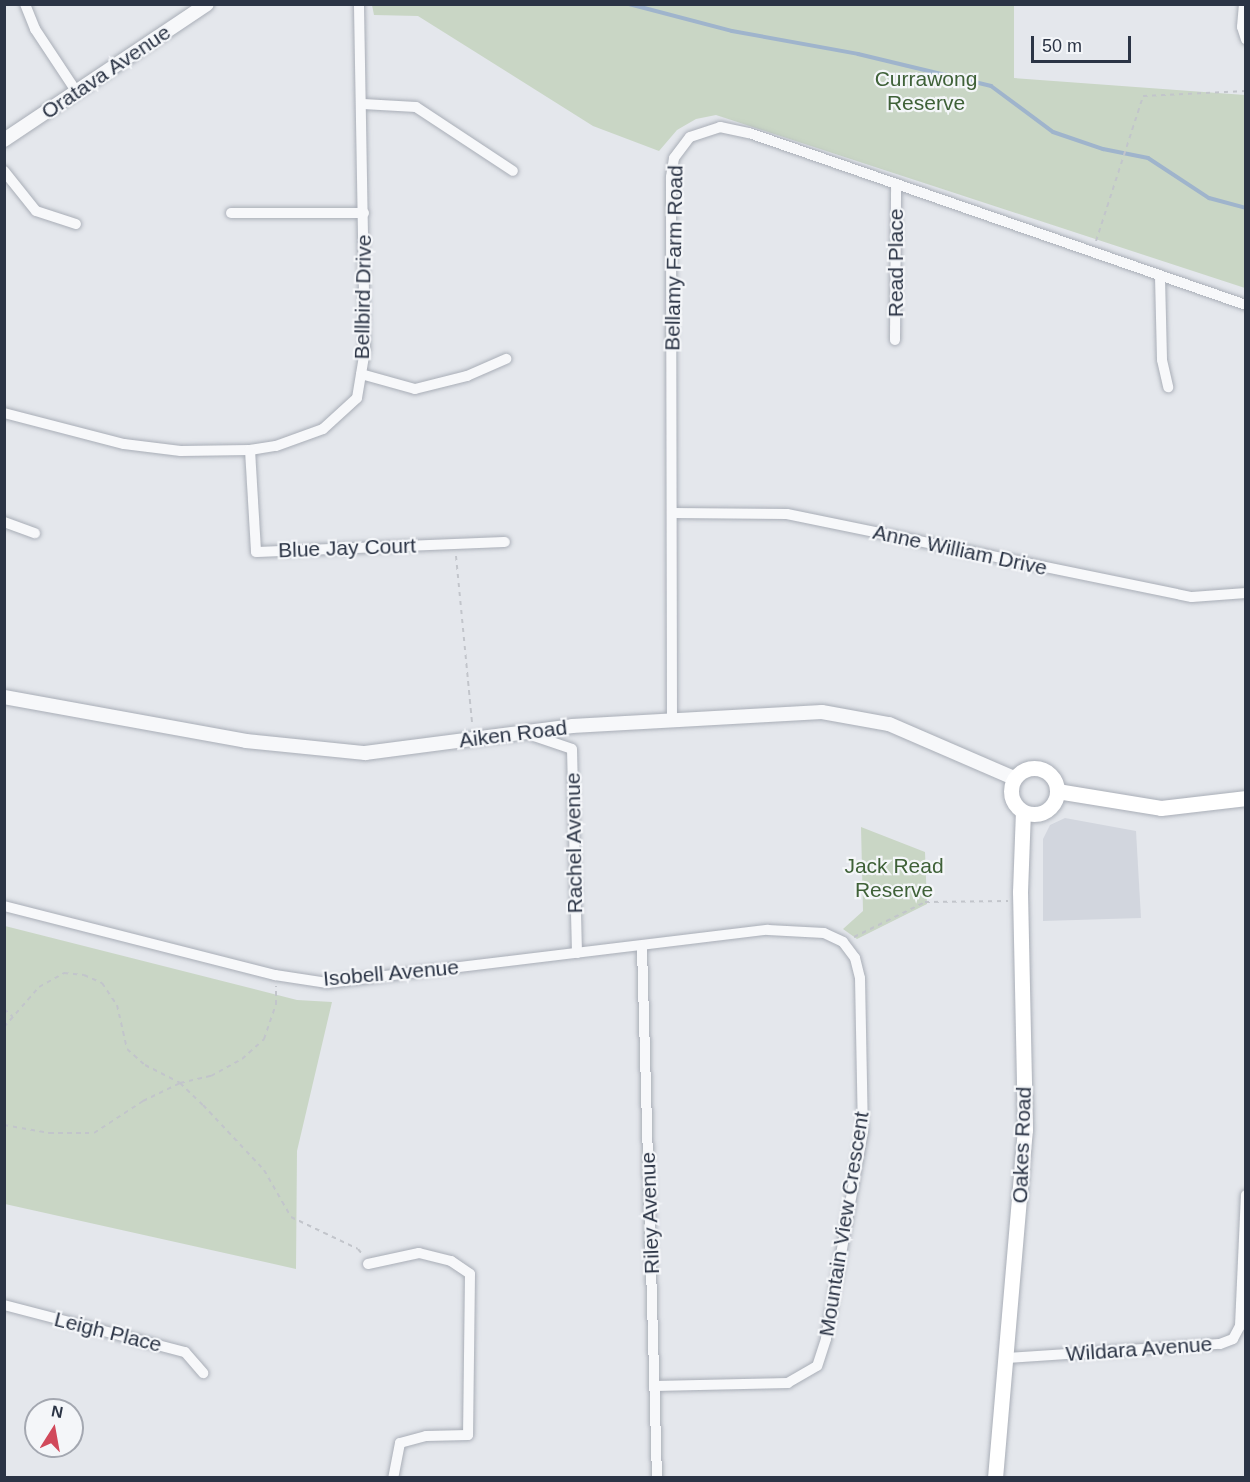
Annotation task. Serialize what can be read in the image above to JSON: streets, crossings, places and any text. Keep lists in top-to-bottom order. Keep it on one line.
{"streets":{"main road":["Oakes Road"],"street":["Oratava Avenue","Bellamy Farm Road","Read Place","Bellbird Drive","Blue Jay Court","Anne William Drive","Aiken Road","Rachel Avenue","Isobell Avenue","Riley Avenue","Mountain View Crescent","Leigh Place","Wildara Avenue"]},"crossings":[["Bellamy Farm Road","Read Place"],["Bellamy Farm Road","Anne William Drive"],["Bellamy Farm Road","Aiken Road"],["Bellbird Drive","Blue Jay Court"],["Aiken Road","Rachel Avenue"],["Aiken Road","Oakes Road"],["Rachel Avenue","Isobell Avenue"],["Isobell Avenue","Riley Avenue"],["Oakes Road","Wildara Avenue"],["Riley Avenue","Mountain View Crescent"]],"parks":["Currawong Reserve","Jack Read Reserve"],"scale_bar":"50 m","north":"top"}
